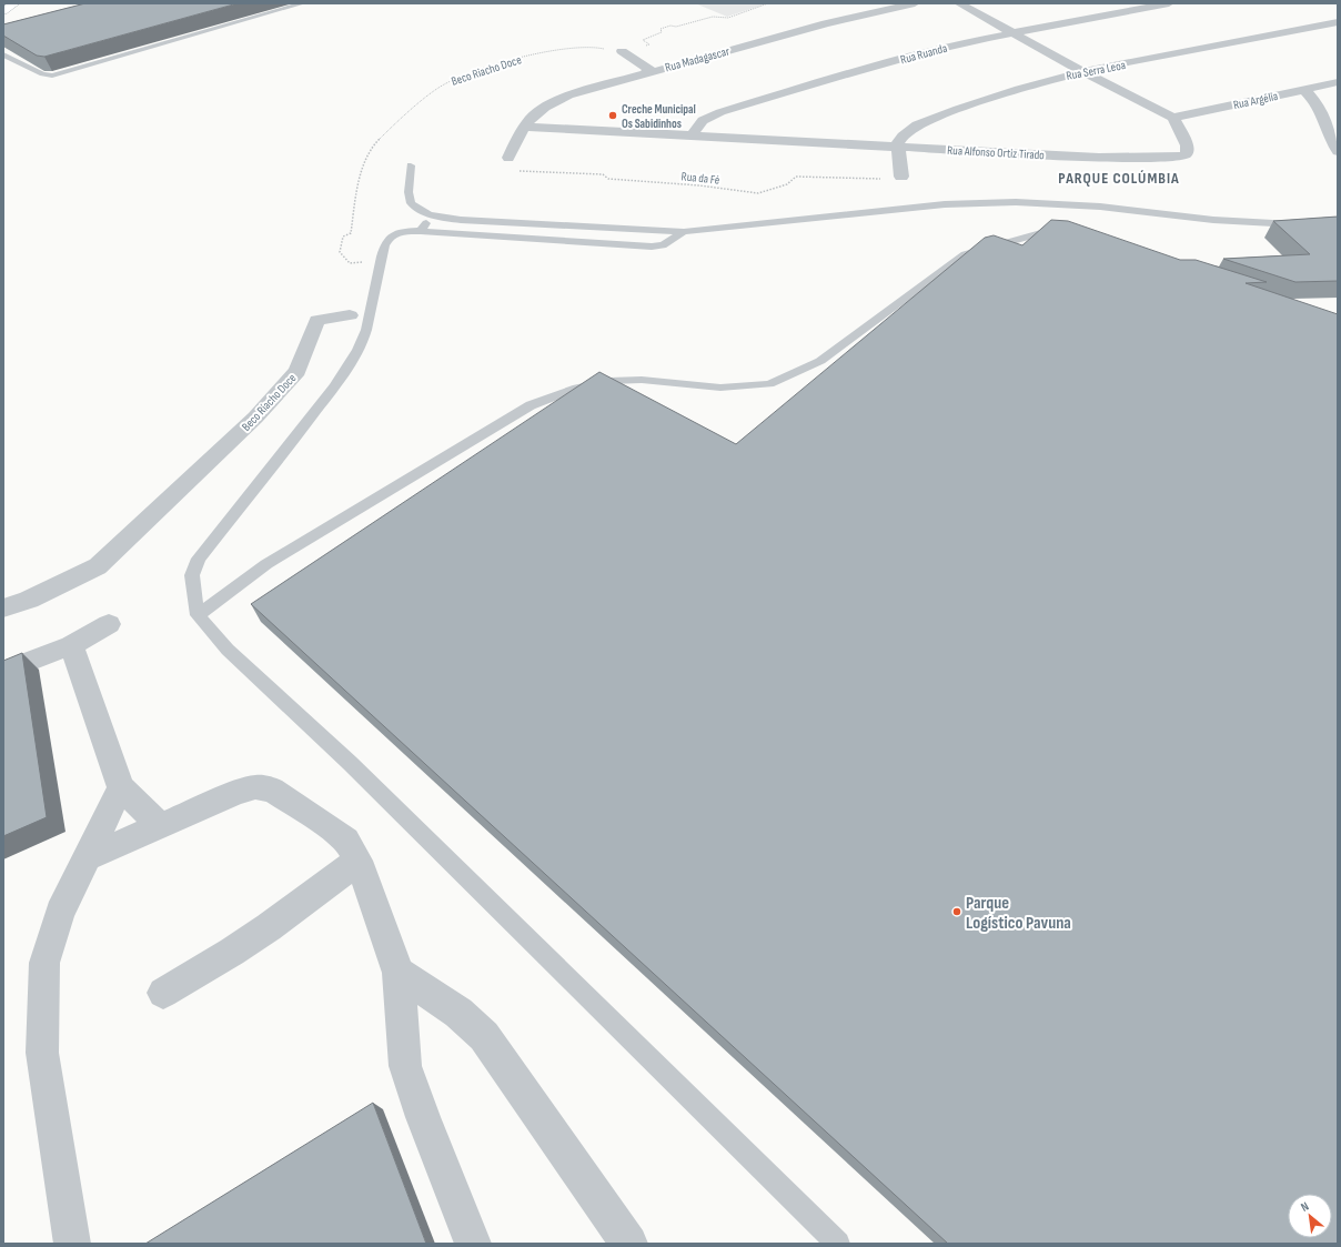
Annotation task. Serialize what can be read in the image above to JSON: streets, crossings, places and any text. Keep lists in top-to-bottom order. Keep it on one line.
{"streets":{"street":["Rua Ruanda","Rua Madagascar","Beco Riacho Doce","Rua Serra Leoa","Rua Argélia","Rua Alfonso Ortiz Tirado"],"path":["Rua da Fé"]},"crossings":[["Rua Ruanda","Rua Alfonso Ortiz Tirado"],["Rua Madagascar","Rua Alfonso Ortiz Tirado"],["Rua Madagascar","Rua da Fé"],["Rua Serra Leoa","Rua Alfonso Ortiz Tirado"],["Rua Argélia","Rua Alfonso Ortiz Tirado"]],"districts":["PARQUE COLÚMBIA"],"places":["Creche Municipal Os Sabidinhos","Parque Logístico Pavuna"],"north":"top left"}
